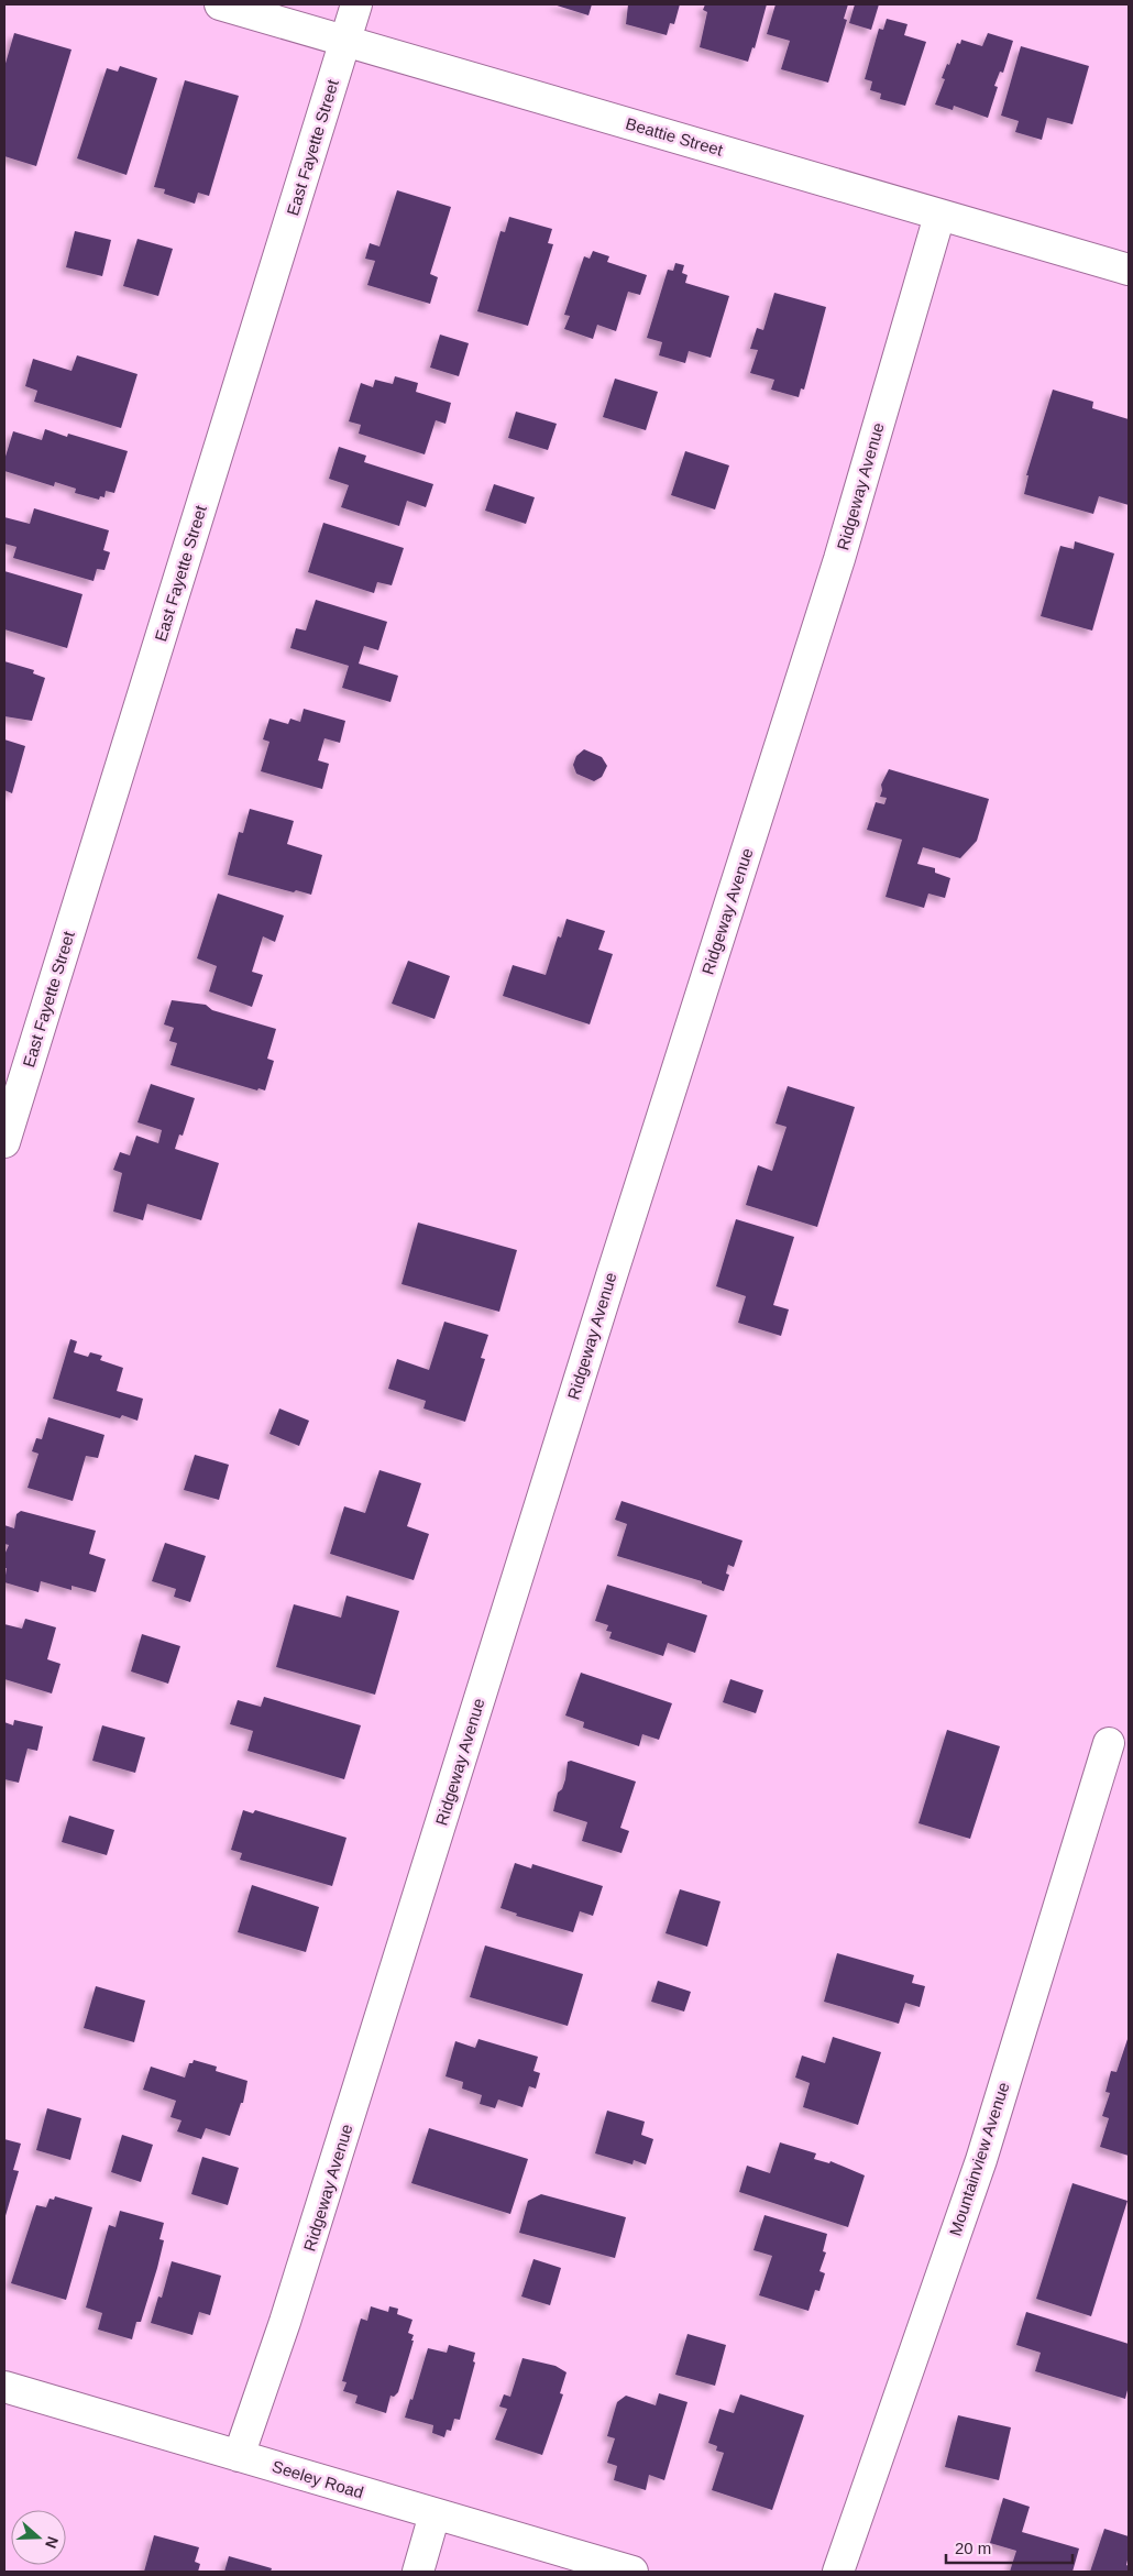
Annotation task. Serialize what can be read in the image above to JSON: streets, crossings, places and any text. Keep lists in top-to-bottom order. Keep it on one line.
{"streets":{"street":["Beattie Street","East Fayette Street","Ridgeway Avenue","Mountainview Avenue","Seeley Road"]},"crossings":[["Beattie Street","East Fayette Street"],["Beattie Street","Ridgeway Avenue"],["Ridgeway Avenue","Seeley Road"]],"scale_bar":"20 m","north":"right"}
